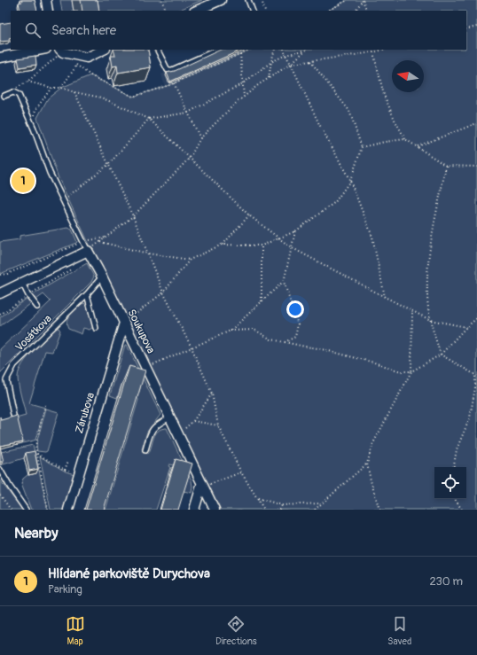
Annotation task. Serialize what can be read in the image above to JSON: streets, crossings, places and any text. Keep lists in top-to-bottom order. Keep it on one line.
{"streets":{"street":["Soukupova","Zárubova"],"lane":["Vosátkova"]},"crossings":[["Soukupova","Vosátkova"],["Soukupova","Zárubova"]],"north":"left","page":{"search":"Search here","pins":"1","heading":"Nearby","list":[{"mark":"1","name":"Hlídané parkoviště Durychova","note":"Parking","value":"230 m"}],"nav":["Map","Directions","Saved"]}}
